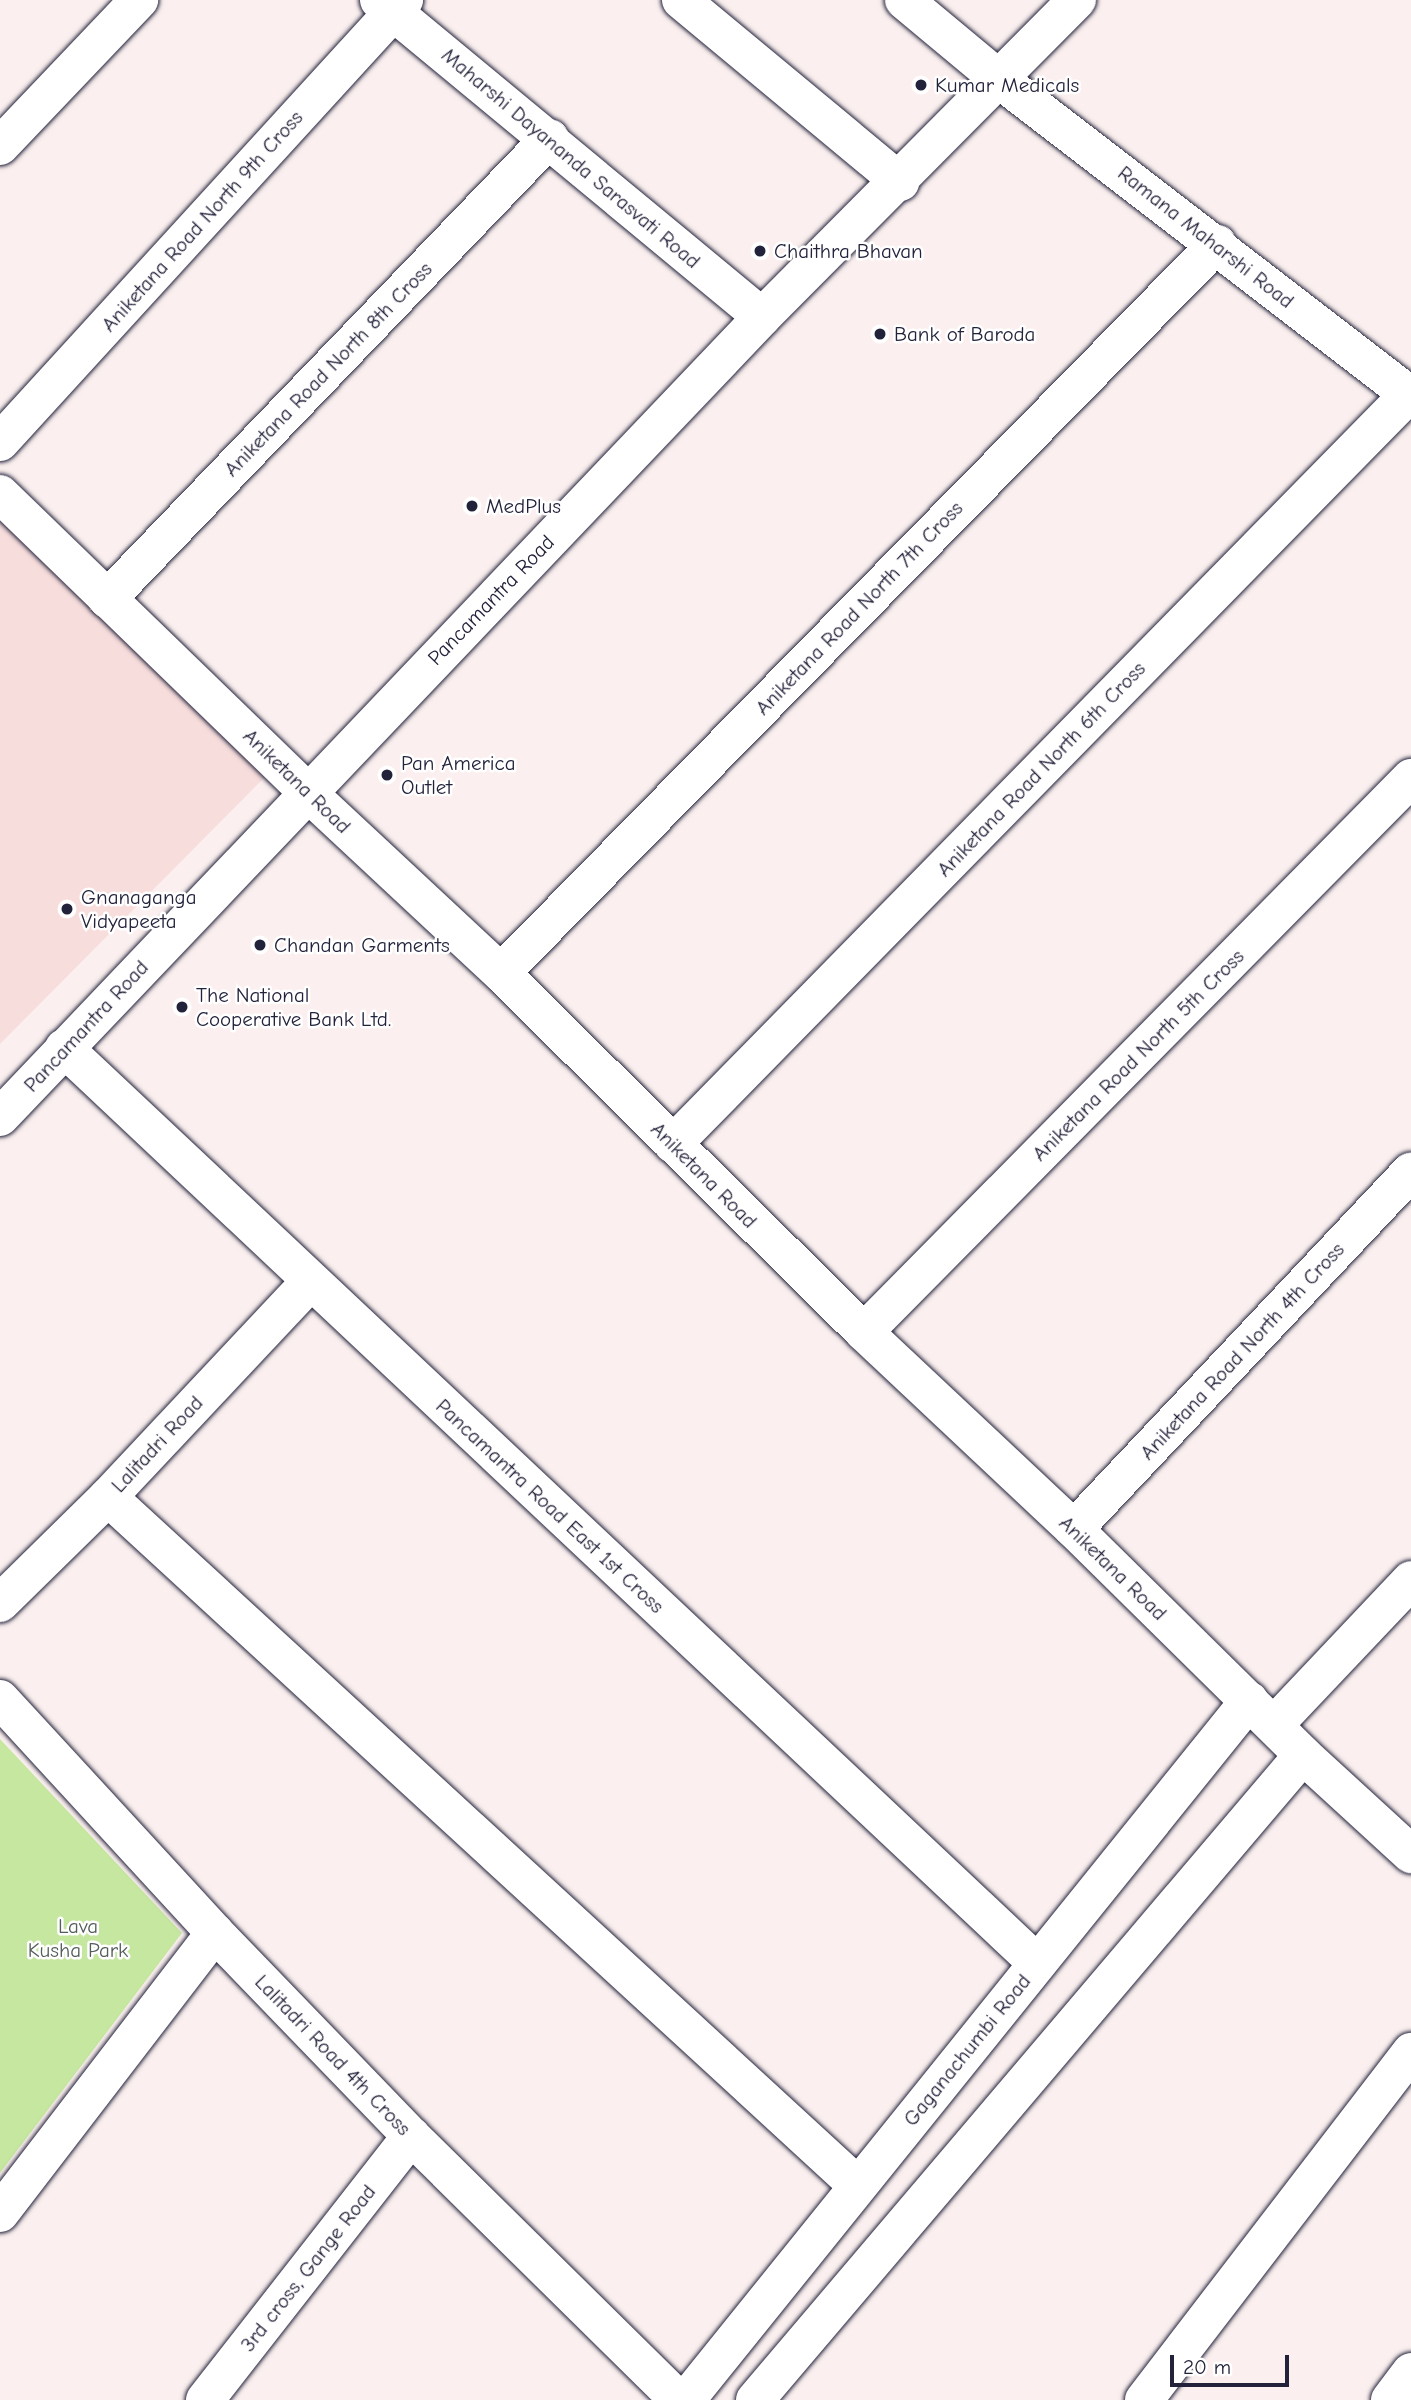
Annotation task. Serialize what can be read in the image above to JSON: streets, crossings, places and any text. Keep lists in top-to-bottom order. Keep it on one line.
{"streets":{"street":["Maharshi Dayananda Sarasvati Road","Aniketana Road North 9th Cross","Ramana Maharshi Road","Aniketana Road North 8th Cross","Pancamantra Road","Aniketana Road North 7th Cross","Aniketana Road North 6th Cross","Aniketana Road","Aniketana Road North 5th Cross","Aniketana Road North 4th Cross","Lalitadri Road","Pancamantra Road East 1st Cross","Gaganachumbi Road","Lalitadri Road 4th Cross","3rd cross, Gange Road"]},"crossings":[["Maharshi Dayananda Sarasvati Road","Aniketana Road North 9th Cross"],["Maharshi Dayananda Sarasvati Road","Aniketana Road North 8th Cross"],["Maharshi Dayananda Sarasvati Road","Pancamantra Road"],["Ramana Maharshi Road","Pancamantra Road"],["Ramana Maharshi Road","Aniketana Road North 7th Cross"],["Ramana Maharshi Road","Aniketana Road North 6th Cross"],["Aniketana Road North 8th Cross","Aniketana Road"],["Pancamantra Road","Aniketana Road"],["Pancamantra Road","Pancamantra Road East 1st Cross"],["Aniketana Road North 7th Cross","Aniketana Road"],["Aniketana Road North 6th Cross","Aniketana Road"],["Aniketana Road","Aniketana Road North 5th Cross"],["Aniketana Road","Aniketana Road North 4th Cross"],["Aniketana Road","Gaganachumbi Road"],["Lalitadri Road","Pancamantra Road East 1st Cross"],["Pancamantra Road East 1st Cross","Gaganachumbi Road"],["Lalitadri Road 4th Cross","3rd cross, Gange Road"]],"parks":["Lava Kusha Park"],"places":["Kumar Medicals","Chaithra Bhavan","Bank of Baroda","MedPlus","Pan America Outlet","Gnanaganga Vidyapeeta","Chandan Garments","The National Cooperative Bank Ltd."],"scale_bar":"20 m"}
